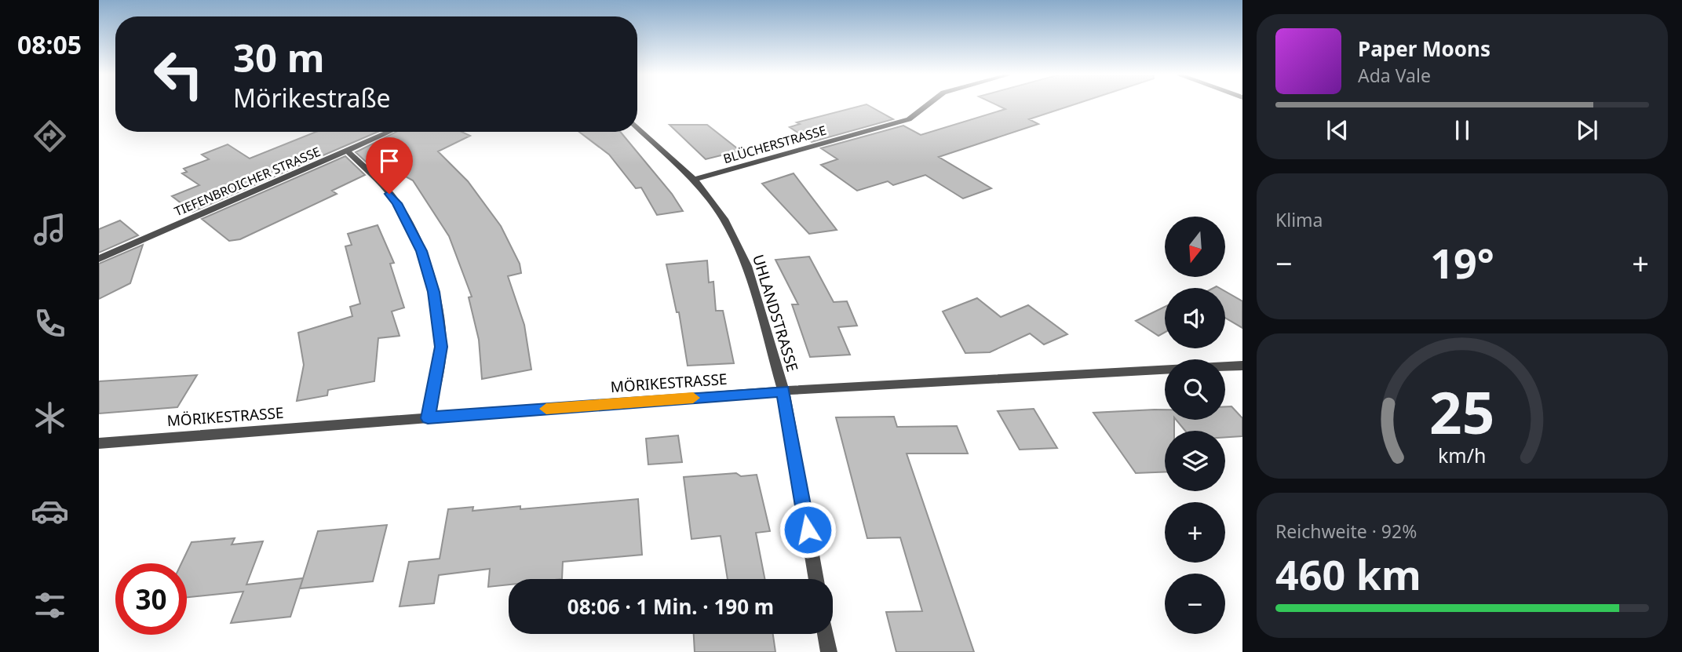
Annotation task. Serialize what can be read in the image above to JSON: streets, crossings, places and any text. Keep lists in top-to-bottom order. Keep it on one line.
{"streets":{"street":["BLÜCHERSTRASSE","TIEFENBROICHER STRASSE","UHLANDSTRASSE","MÖRIKESTRASSE"]},"crossings":[["BLÜCHERSTRASSE","UHLANDSTRASSE"],["UHLANDSTRASSE","MÖRIKESTRASSE"]],"north":"bottom","page":{"tabs":"08:05","turn":["30 m","Mörikestraße"],"song":["Paper Moons","Ada Vale"],"tile":["Klima",["Reichweite · 92%","460 km"]],"map_buttons":["+","−"],"heat":["−","19°","+"],"limit":"30","trip":"08:06 · 1 Min. · 190 m","gauge":["25","km/h"]}}
